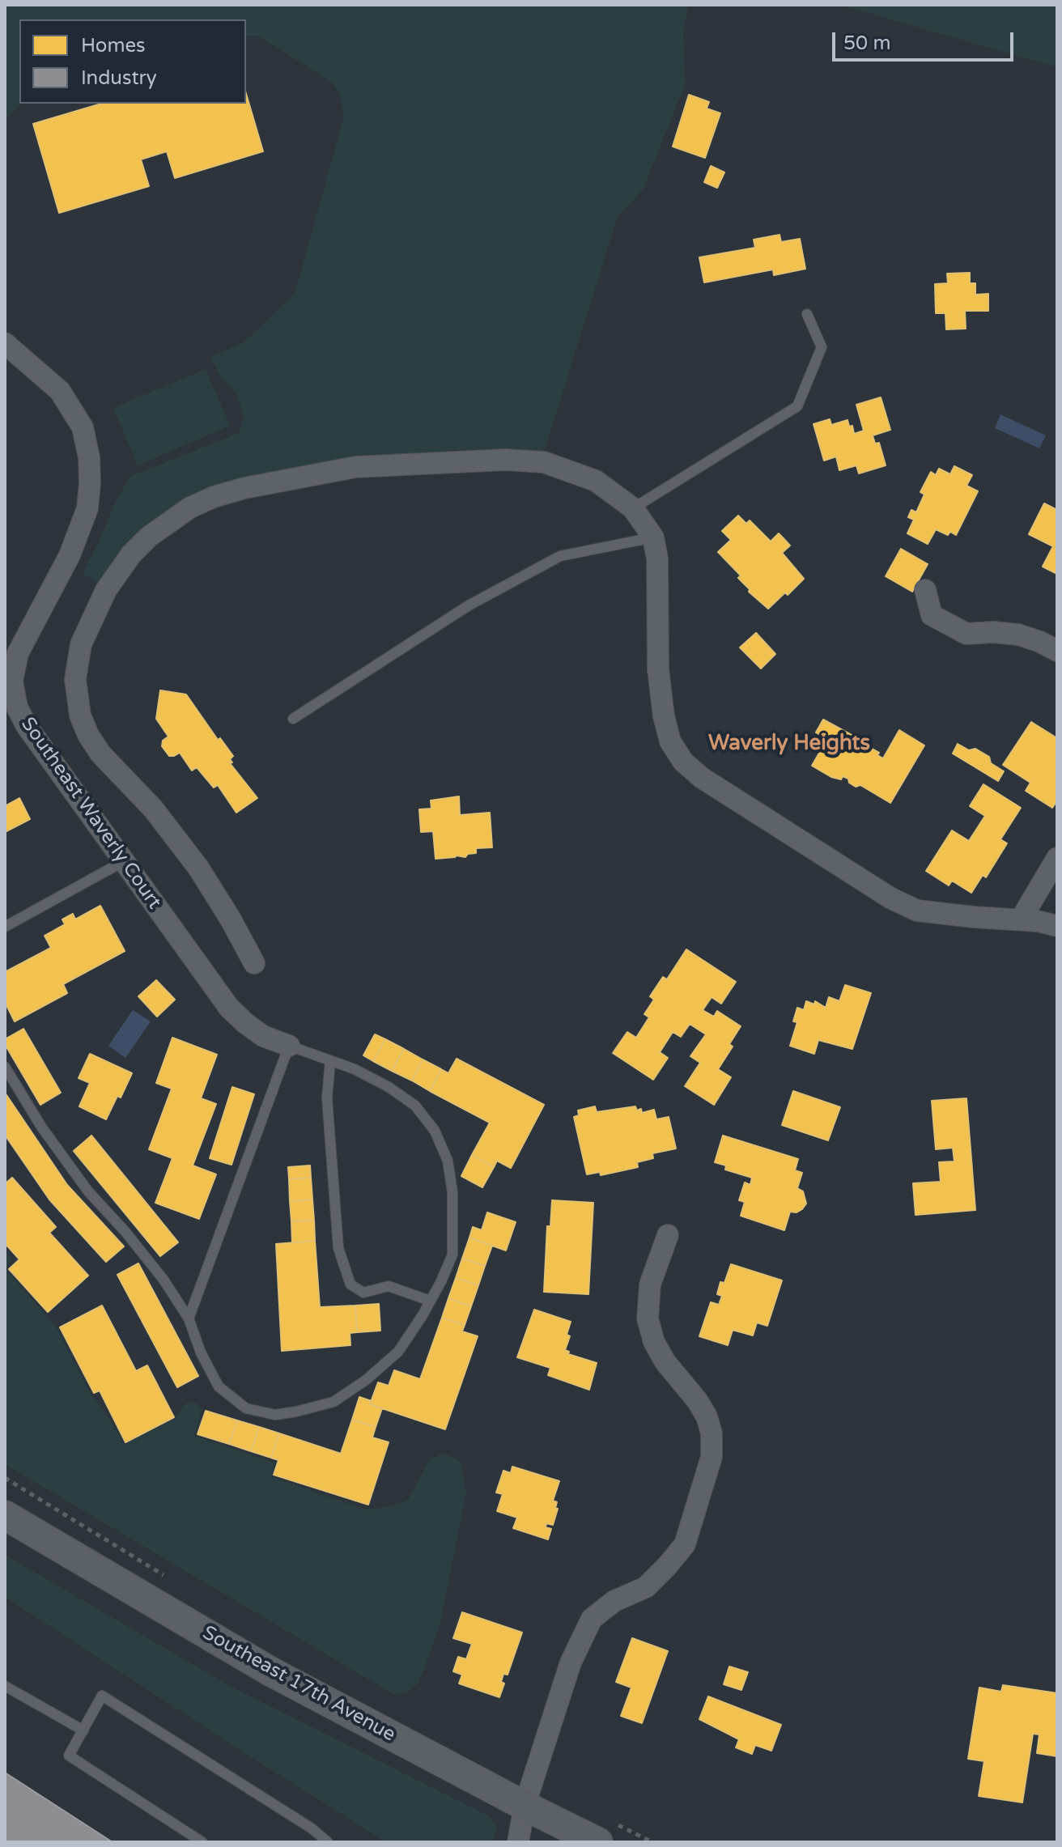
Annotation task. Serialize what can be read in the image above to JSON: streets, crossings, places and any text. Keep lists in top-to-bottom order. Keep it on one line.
{"streets":{"main road":["Southeast 17th Avenue"],"street":["Southeast Waverly Court"]},"districts":["Waverly Heights"],"legend":["Homes","Industry"],"scale_bar":"50 m"}
